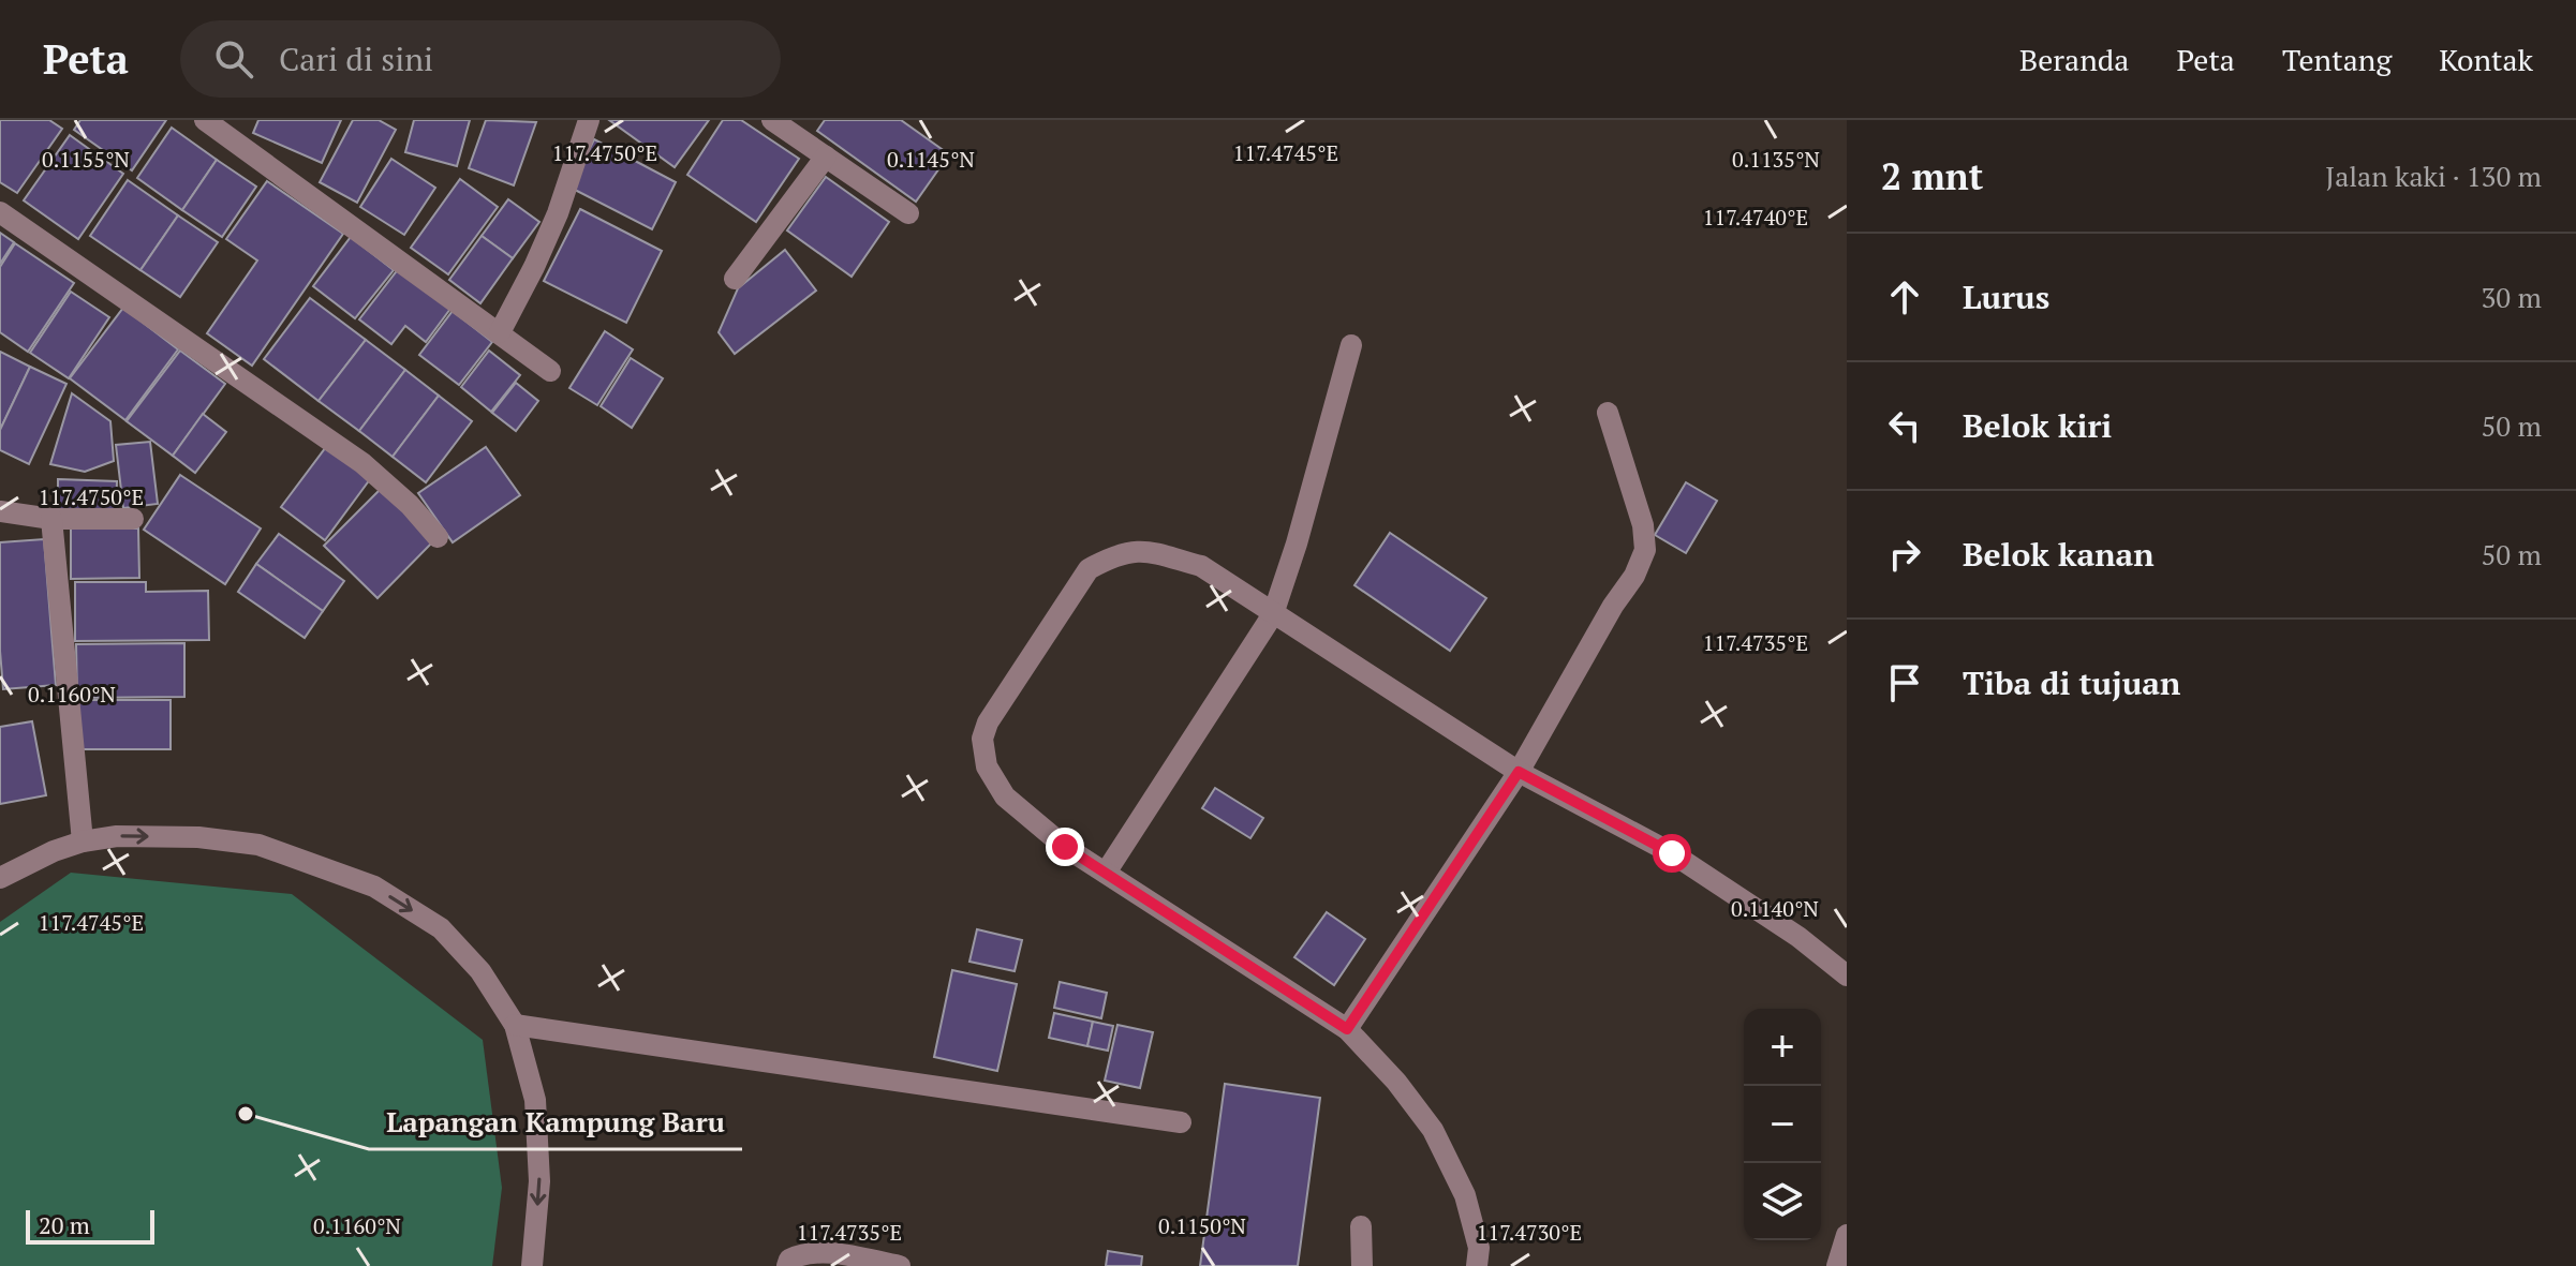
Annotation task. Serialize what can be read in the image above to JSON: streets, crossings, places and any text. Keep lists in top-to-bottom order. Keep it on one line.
{"places":["Lapangan Kampung Baru"],"scale_bar":"20 m","page":{"header":"Peta","search":"Cari di sini","nav":["Beranda","Peta","Tentang","Kontak"],"heading":["2 mnt","Jalan kaki · 130 m"],"list":[["Lurus","30 m"],["Belok kiri","50 m"],["Belok kanan","50 m"],"Tiba di tujuan"],"map_buttons":["+","−"],"scale":"20 m"},"coordinates":["117.4750°E","117.4745°E","0.1135°N","0.1155°N","0.1145°N","117.4740°E","117.4735°E","0.1160°N","0.1140°N","0.1150°N","117.4730°E"]}
